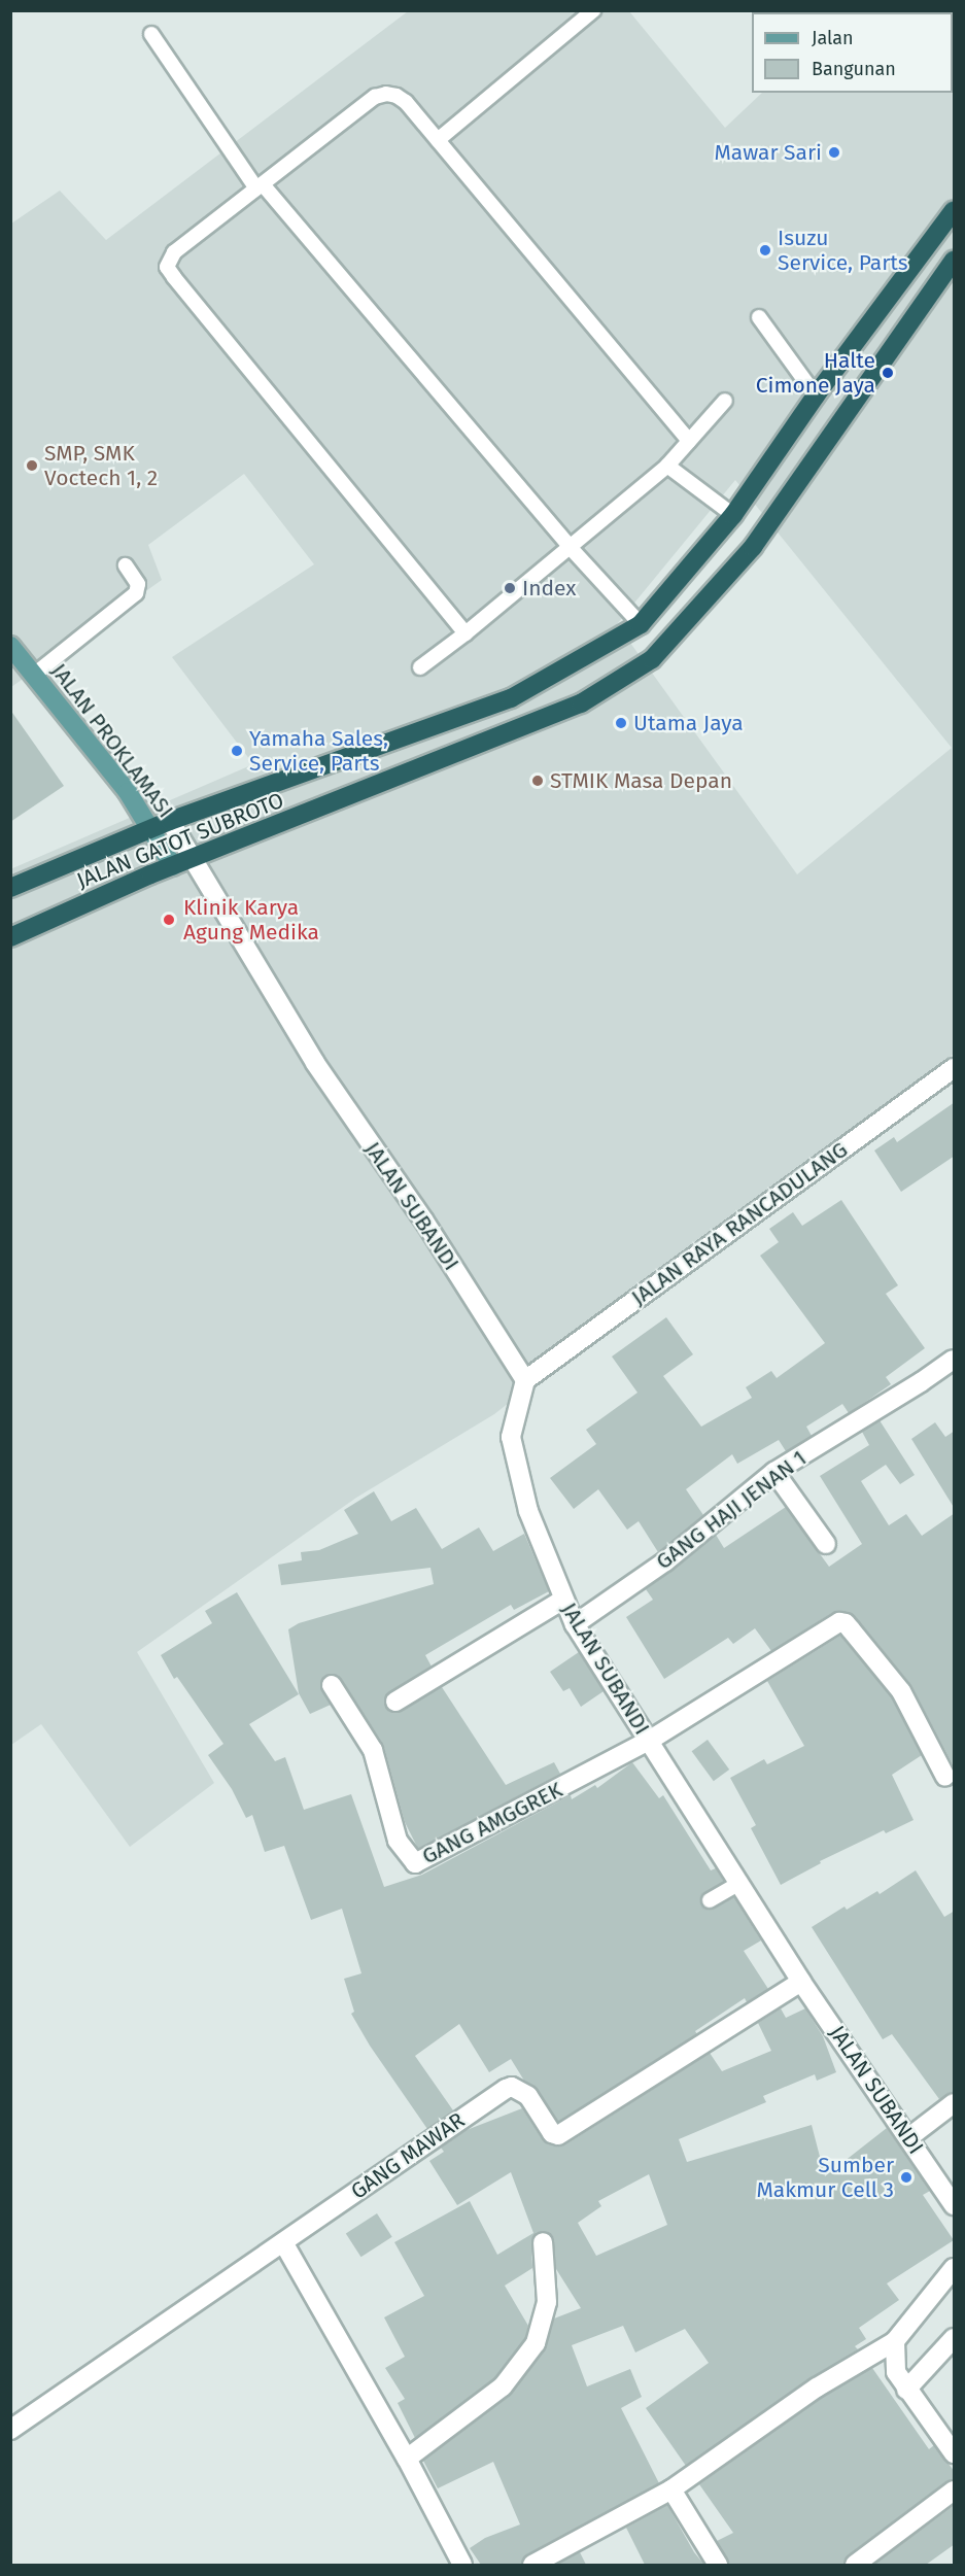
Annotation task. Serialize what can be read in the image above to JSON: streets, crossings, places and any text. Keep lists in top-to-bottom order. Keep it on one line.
{"streets":{"highway":["JALAN GATOT SUBROTO"],"main road":["JALAN PROKLAMASI"],"street":["JALAN SUBANDI","JALAN RAYA RANCADULANG","GANG HAJI JENAN 1","GANG AMGGREK","GANG MAWAR"]},"crossings":[["JALAN PROKLAMASI","JALAN GATOT SUBROTO"],["JALAN GATOT SUBROTO","JALAN SUBANDI"],["JALAN SUBANDI","JALAN RAYA RANCADULANG"],["JALAN SUBANDI","GANG HAJI JENAN 1"],["JALAN SUBANDI","GANG AMGGREK"],["JALAN SUBANDI","GANG MAWAR"]],"places":["Mawar Sari","Isuzu Service, Parts","Halte Cimone Jaya","SMP, SMK Voctech 1, 2","Index","Utama Jaya","Yamaha Sales, Service, Parts","STMIK Masa Depan","Klinik Karya Agung Medika","Sumber Makmur Cell 3"],"legend":["Jalan","Bangunan"]}
